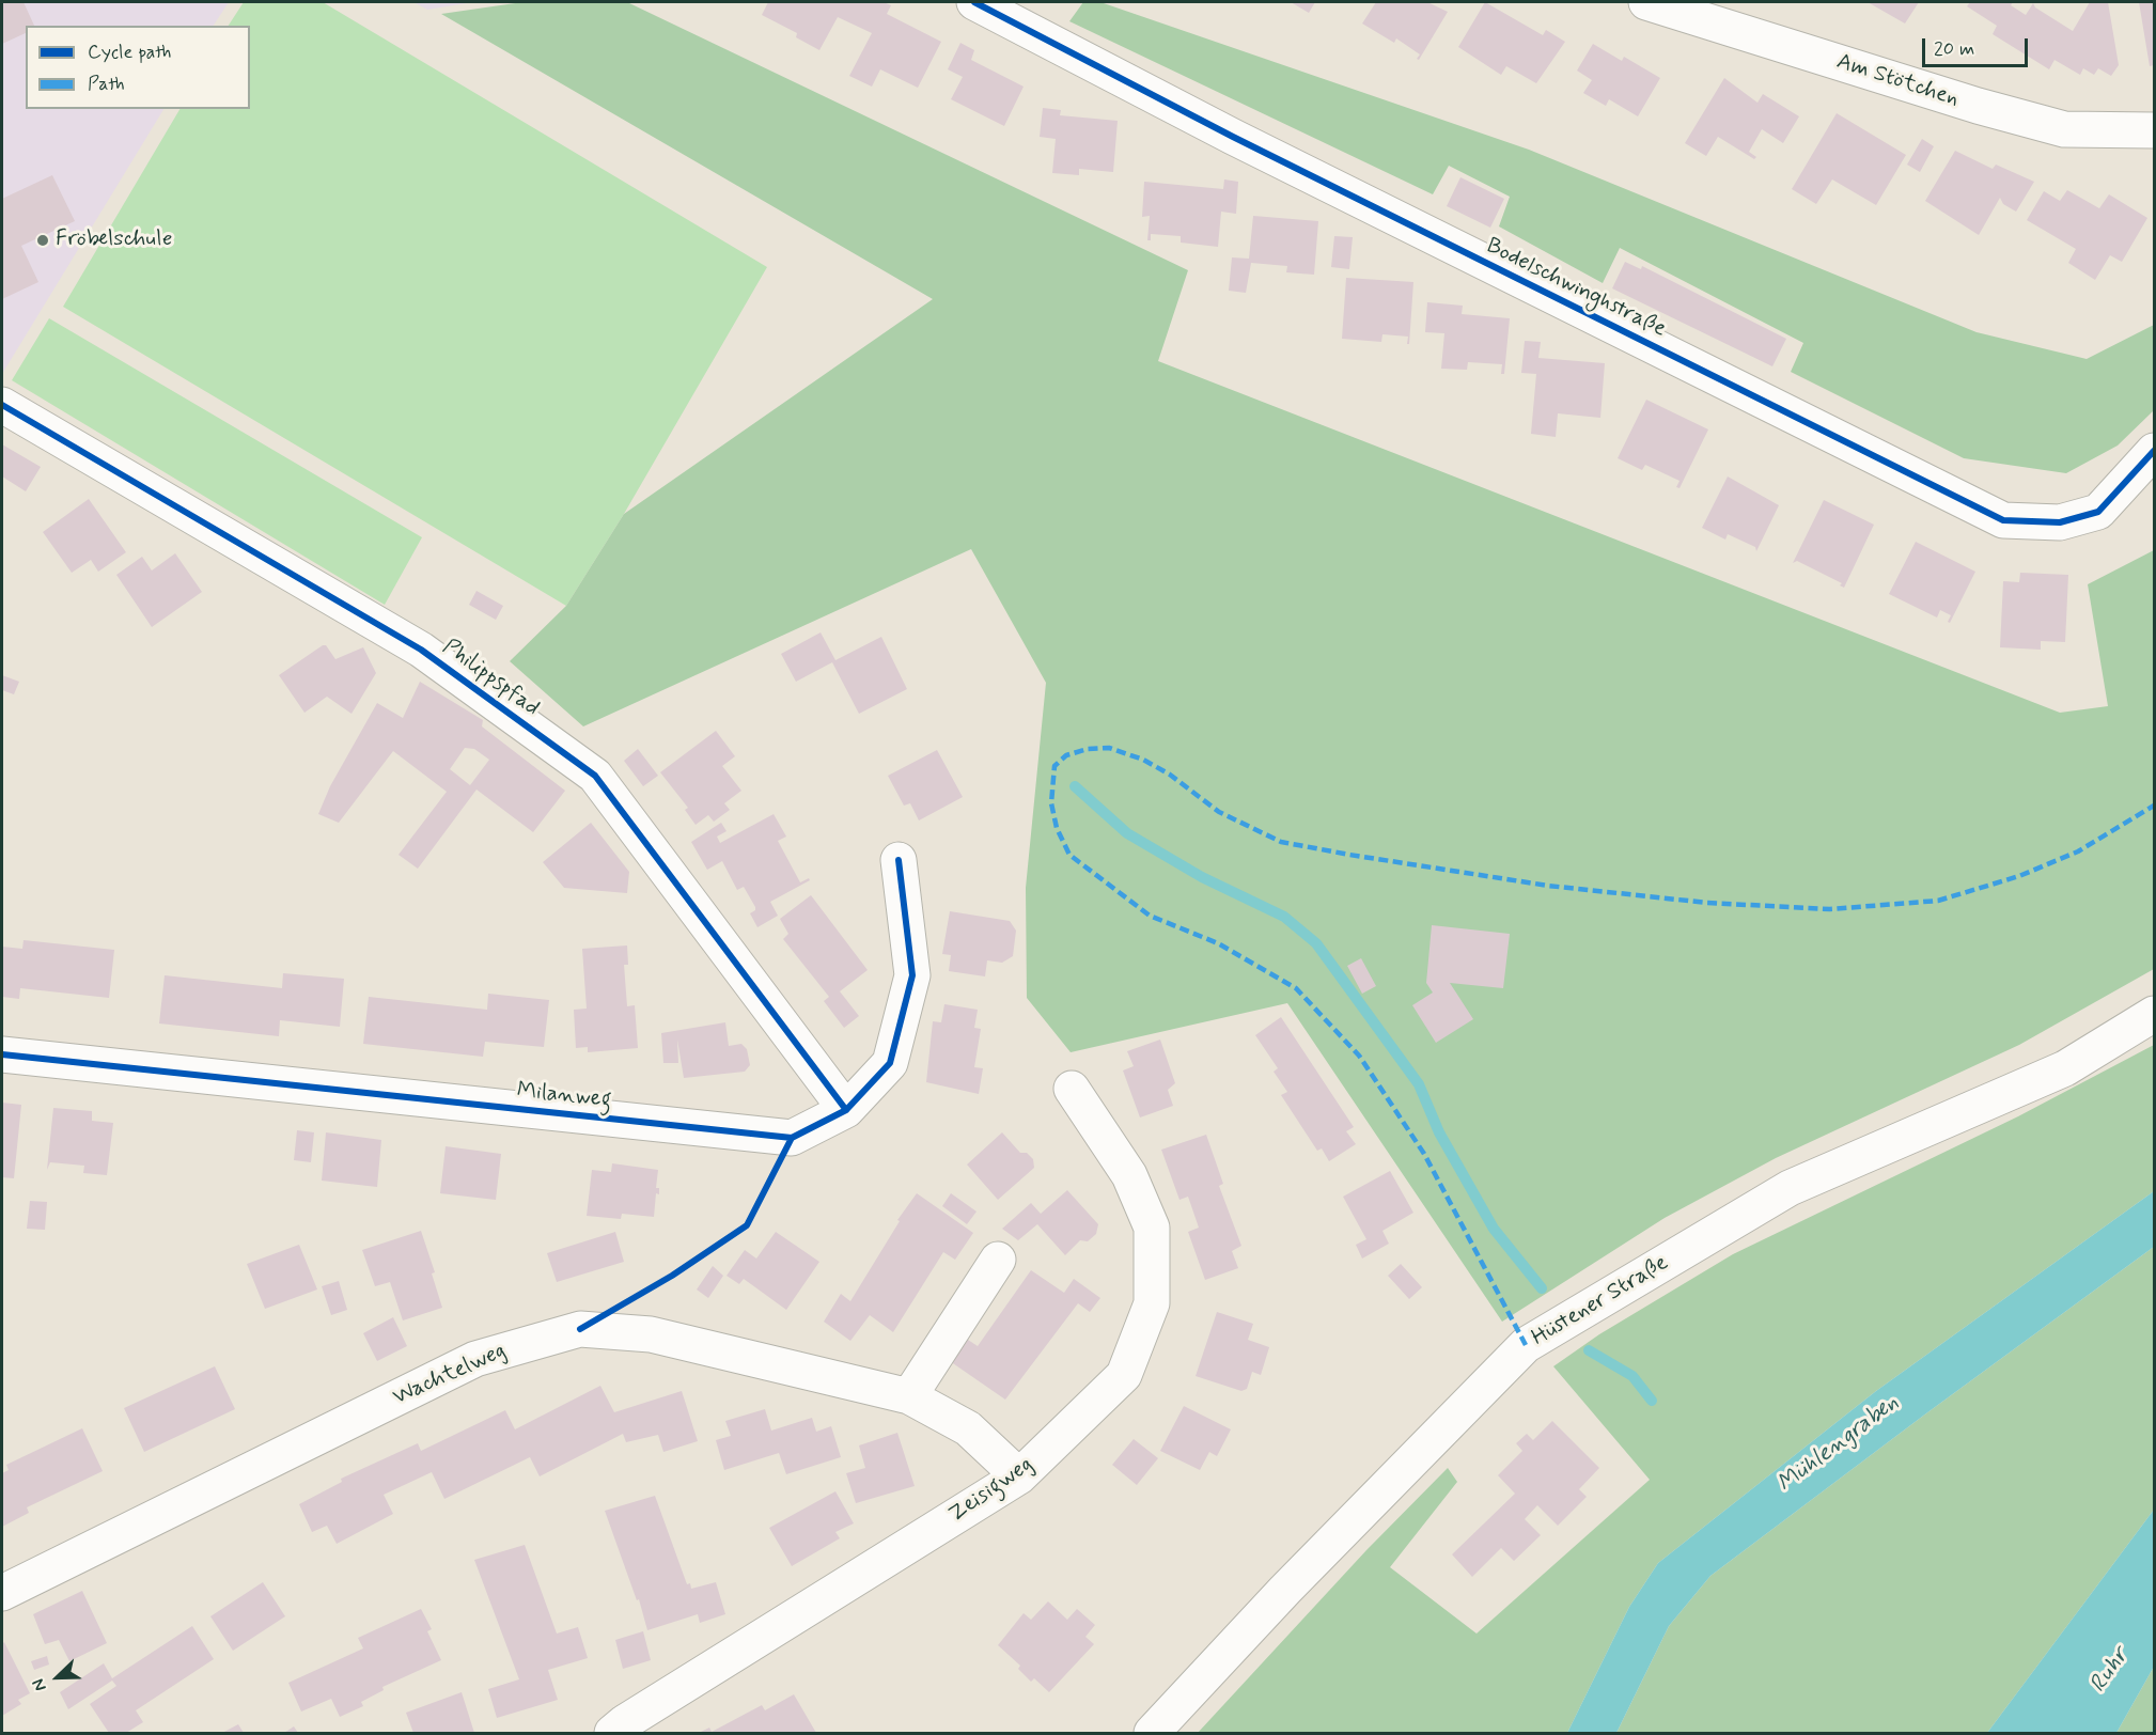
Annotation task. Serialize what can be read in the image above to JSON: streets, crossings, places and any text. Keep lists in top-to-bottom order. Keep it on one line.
{"streets":{"street":["Am Stötchen","Bodelschwinghstraße","Philippspfad","Milanweg","Hüstener Straße","Wachtelweg","Zeisigweg"]},"crossings":[["Philippspfad","Milanweg"],["Wachtelweg","Zeisigweg"]],"water":["Mühlengraben","Ruhr"],"places":["Fröbelschule"],"legend":["Cycle path","Path"],"scale_bar":"20 m","north":"bottom left"}
